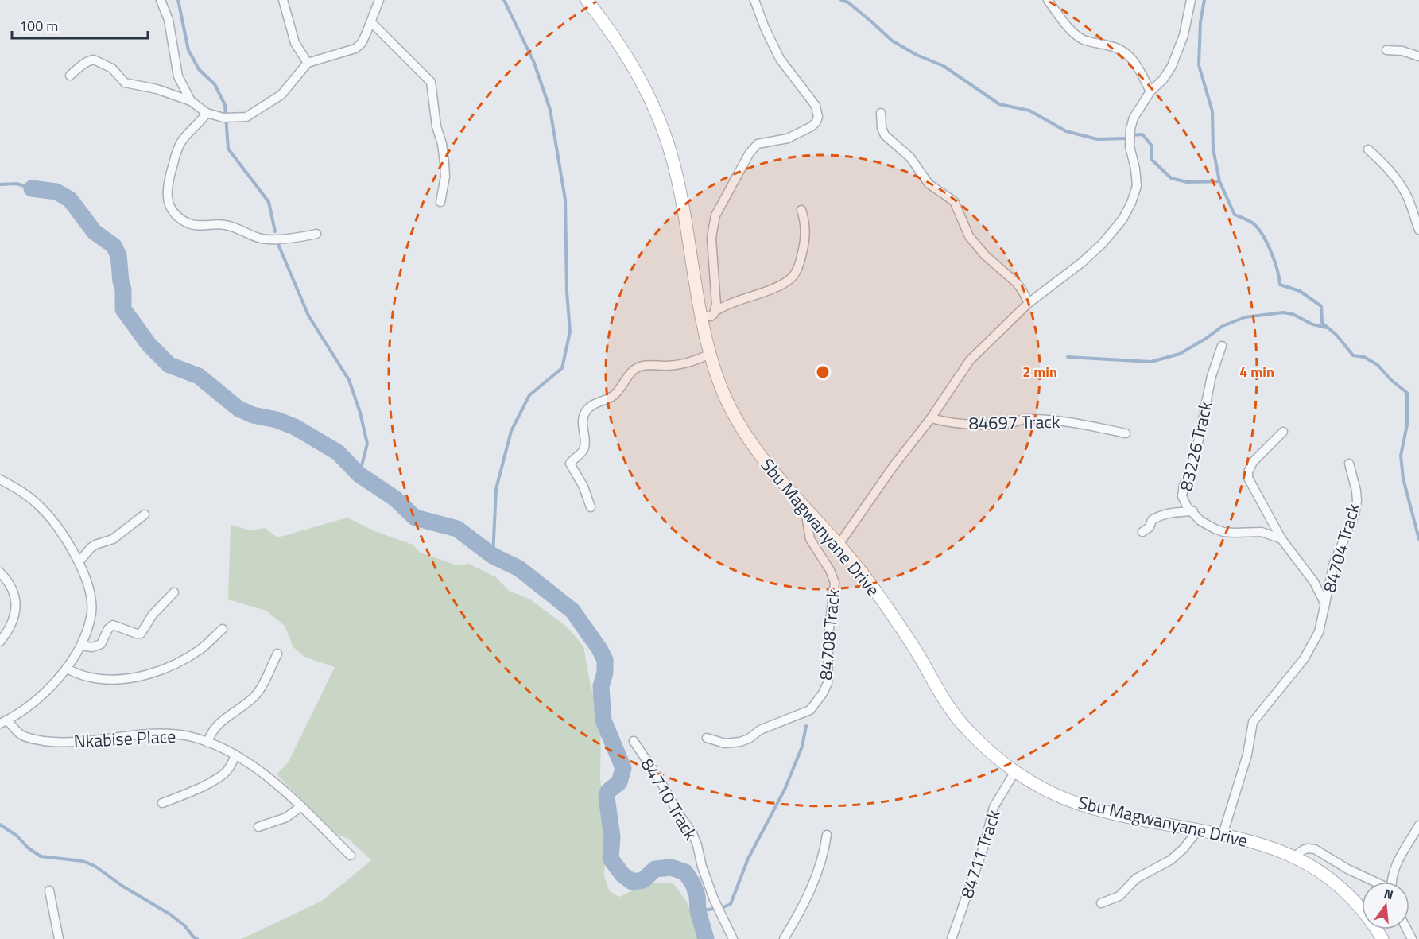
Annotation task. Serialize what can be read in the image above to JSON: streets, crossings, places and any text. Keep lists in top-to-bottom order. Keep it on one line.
{"streets":{"main road":["Sbu Magwanyane Drive"],"street":["84697 Track","83226 Track","84704 Track","84708 Track","Nkabise Place","84710 Track","84711 Track"]},"crossings":[["Sbu Magwanyane Drive","84708 Track"],["Sbu Magwanyane Drive","84711 Track"]],"scale_bar":"100 m","north":"top","rings":["2 min","4 min"]}
